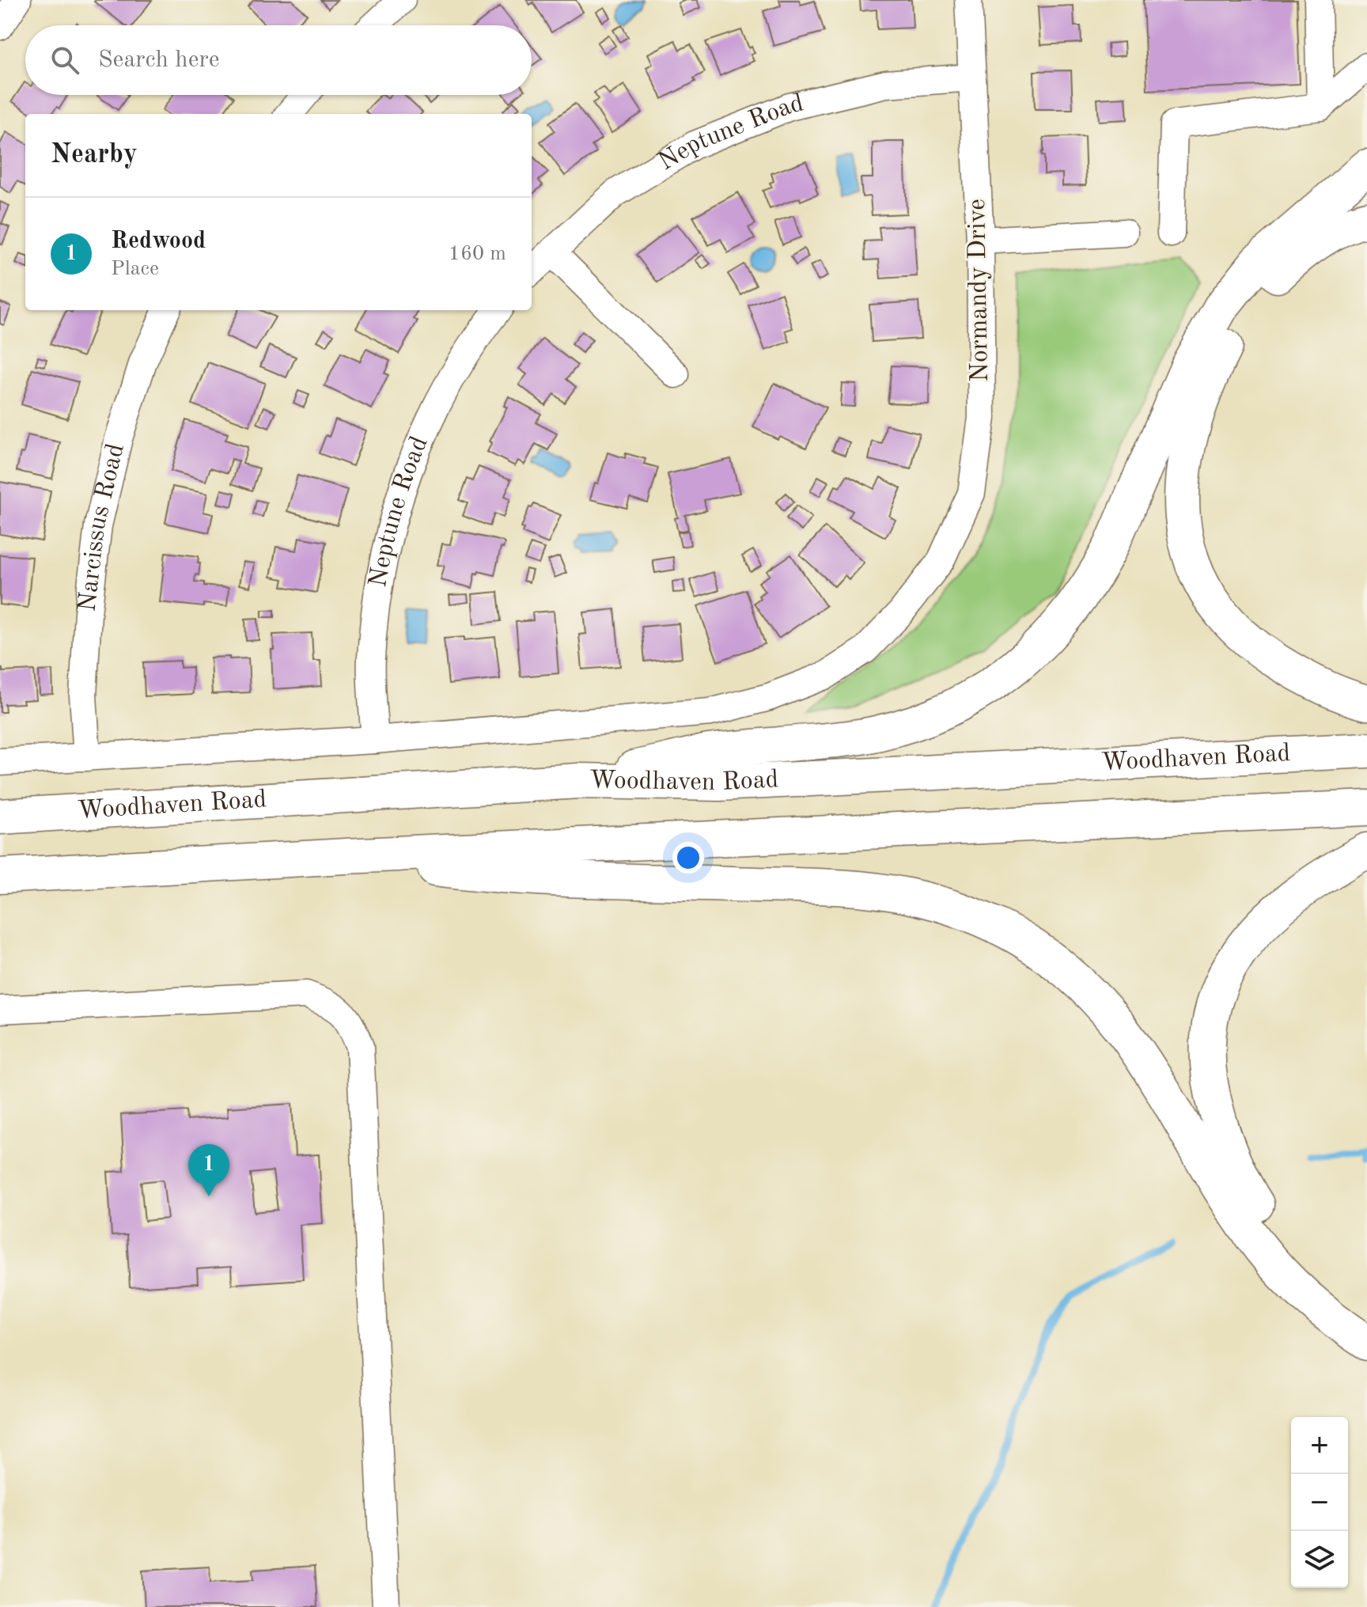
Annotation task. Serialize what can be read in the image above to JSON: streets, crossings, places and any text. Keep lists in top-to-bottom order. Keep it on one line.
{"streets":{"highway":["Woodhaven Road"],"street":["Neptune Road","Normandy Drive","Narcissus Road"]},"crossings":[["Neptune Road","Normandy Drive"],["Neptune Road","Woodhaven Road"],["Normandy Drive","Woodhaven Road"],["Narcissus Road","Woodhaven Road"]],"page":{"search":"Search here","heading":"Nearby","list":[{"mark":"1","name":"Redwood","note":"Place","value":"160 m"}],"pins":"1","map_buttons":["+","−"]}}
